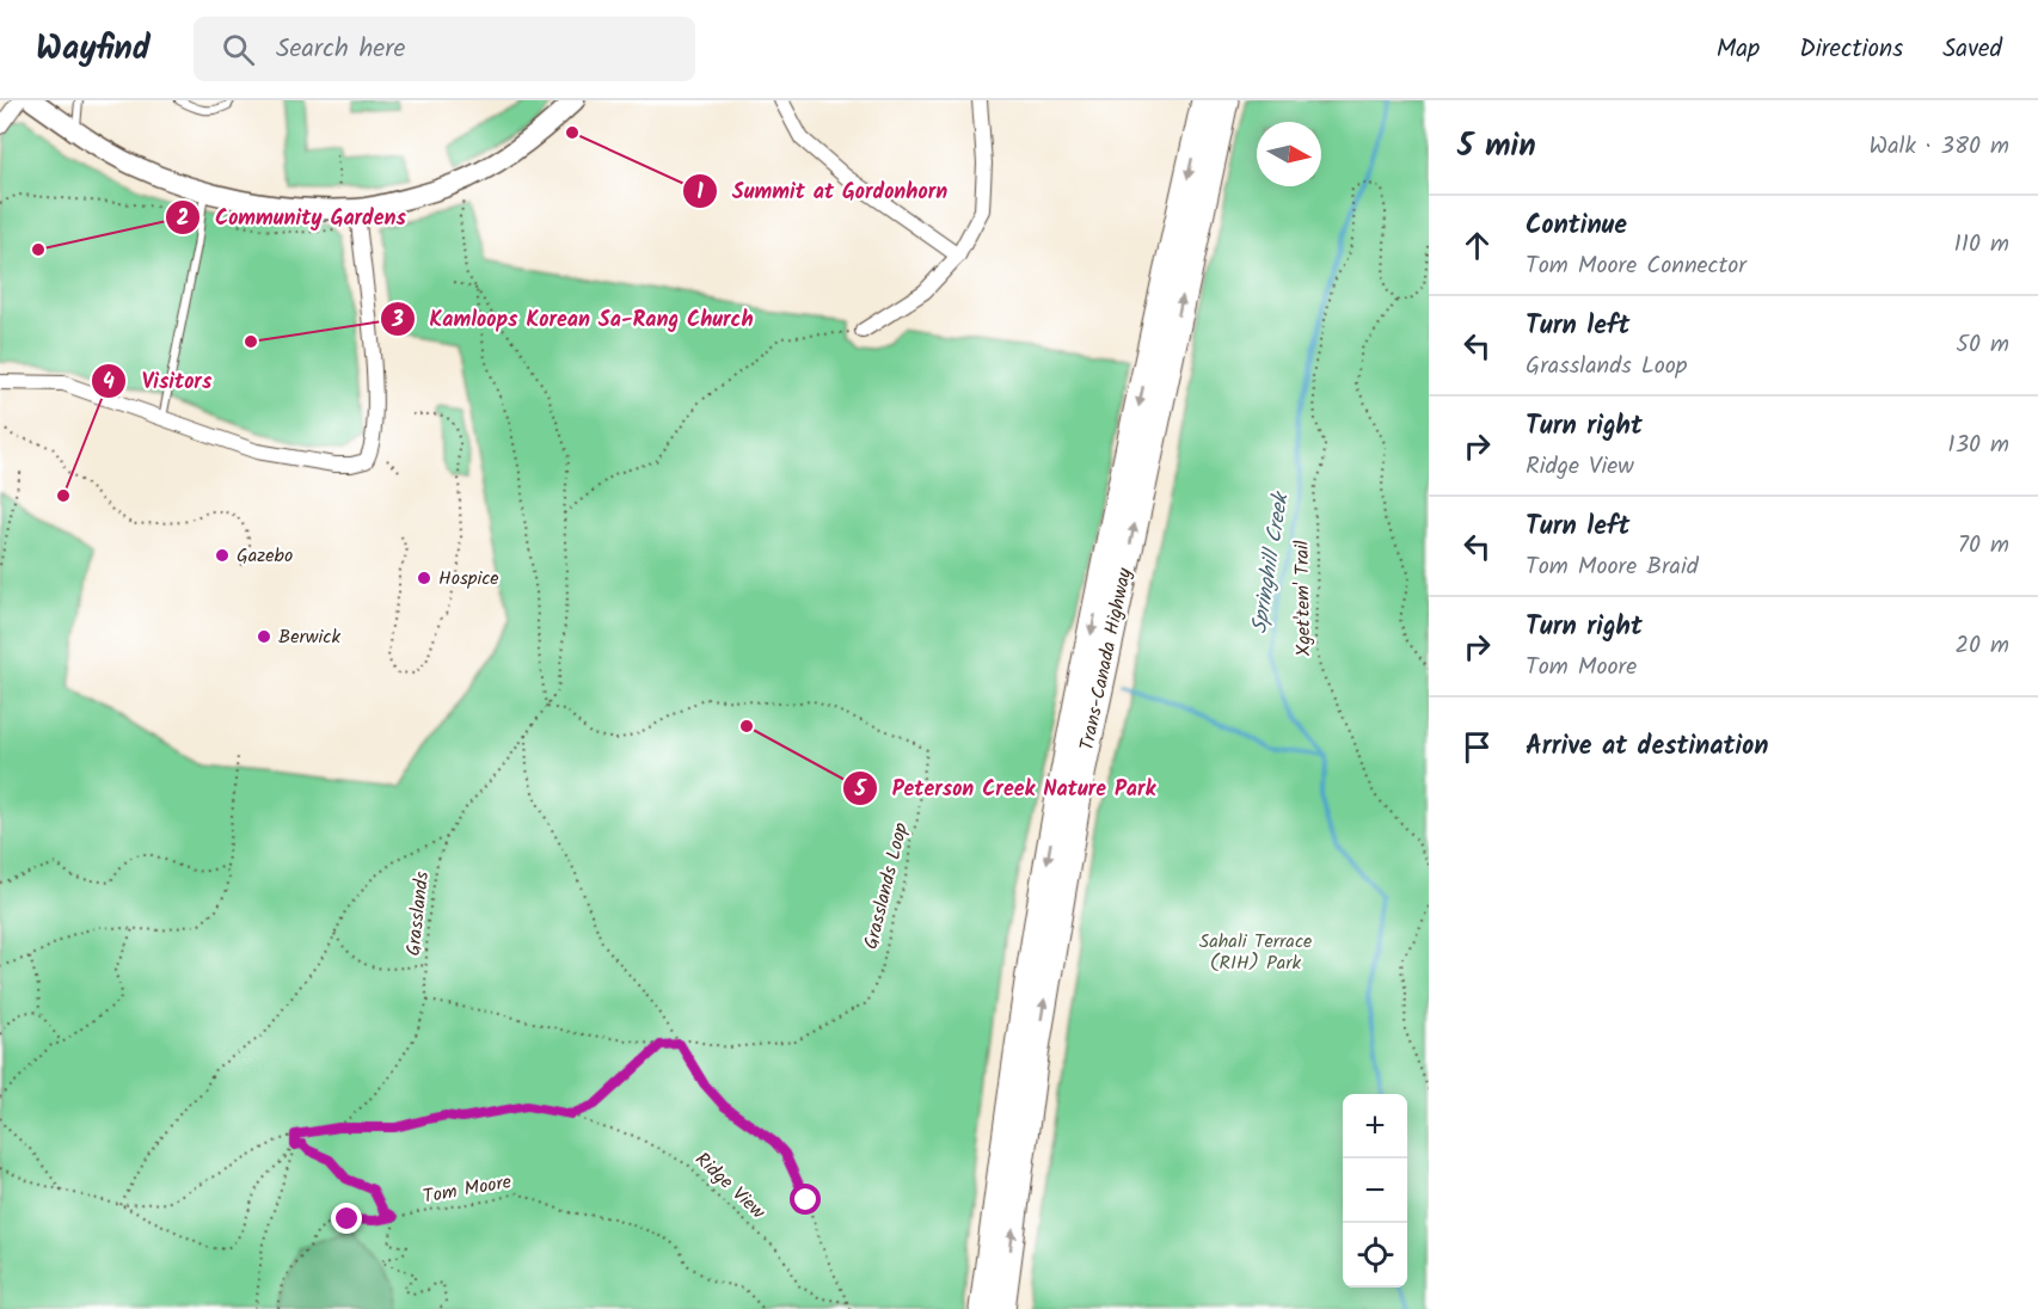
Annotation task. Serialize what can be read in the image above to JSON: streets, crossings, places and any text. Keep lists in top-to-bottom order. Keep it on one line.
{"streets":{"highway":["Trans-Canada Highway"],"path":["Xget'tem' Trail","Grasslands Loop","Grasslands","Ridge View","Tom Moore"]},"crossings":[["Grasslands Loop","Grasslands"],["Grasslands","Ridge View"]],"water":["Springhill Creek"],"parks":["Sahali Terrace (RIH) Park"],"places":["Summit at Gordonhorn","Community Gardens","Kamloops Korean Sa-Rang Church","Visitors","Gazebo","Hospice","Berwick","Peterson Creek Nature Park"],"north":"right","page":{"header":"Wayfind","search":"Search here","nav":["Map","Directions","Saved"],"heading":["5 min","Walk · 380 m"],"list":[["Continue","Tom Moore Connector","110 m"],["Turn left","Grasslands Loop","50 m"],["Turn right","Ridge View","130 m"],["Turn left","Tom Moore Braid","70 m"],["Turn right","Tom Moore","20 m"],"Arrive at destination"],"map_buttons":["+","−"]}}
